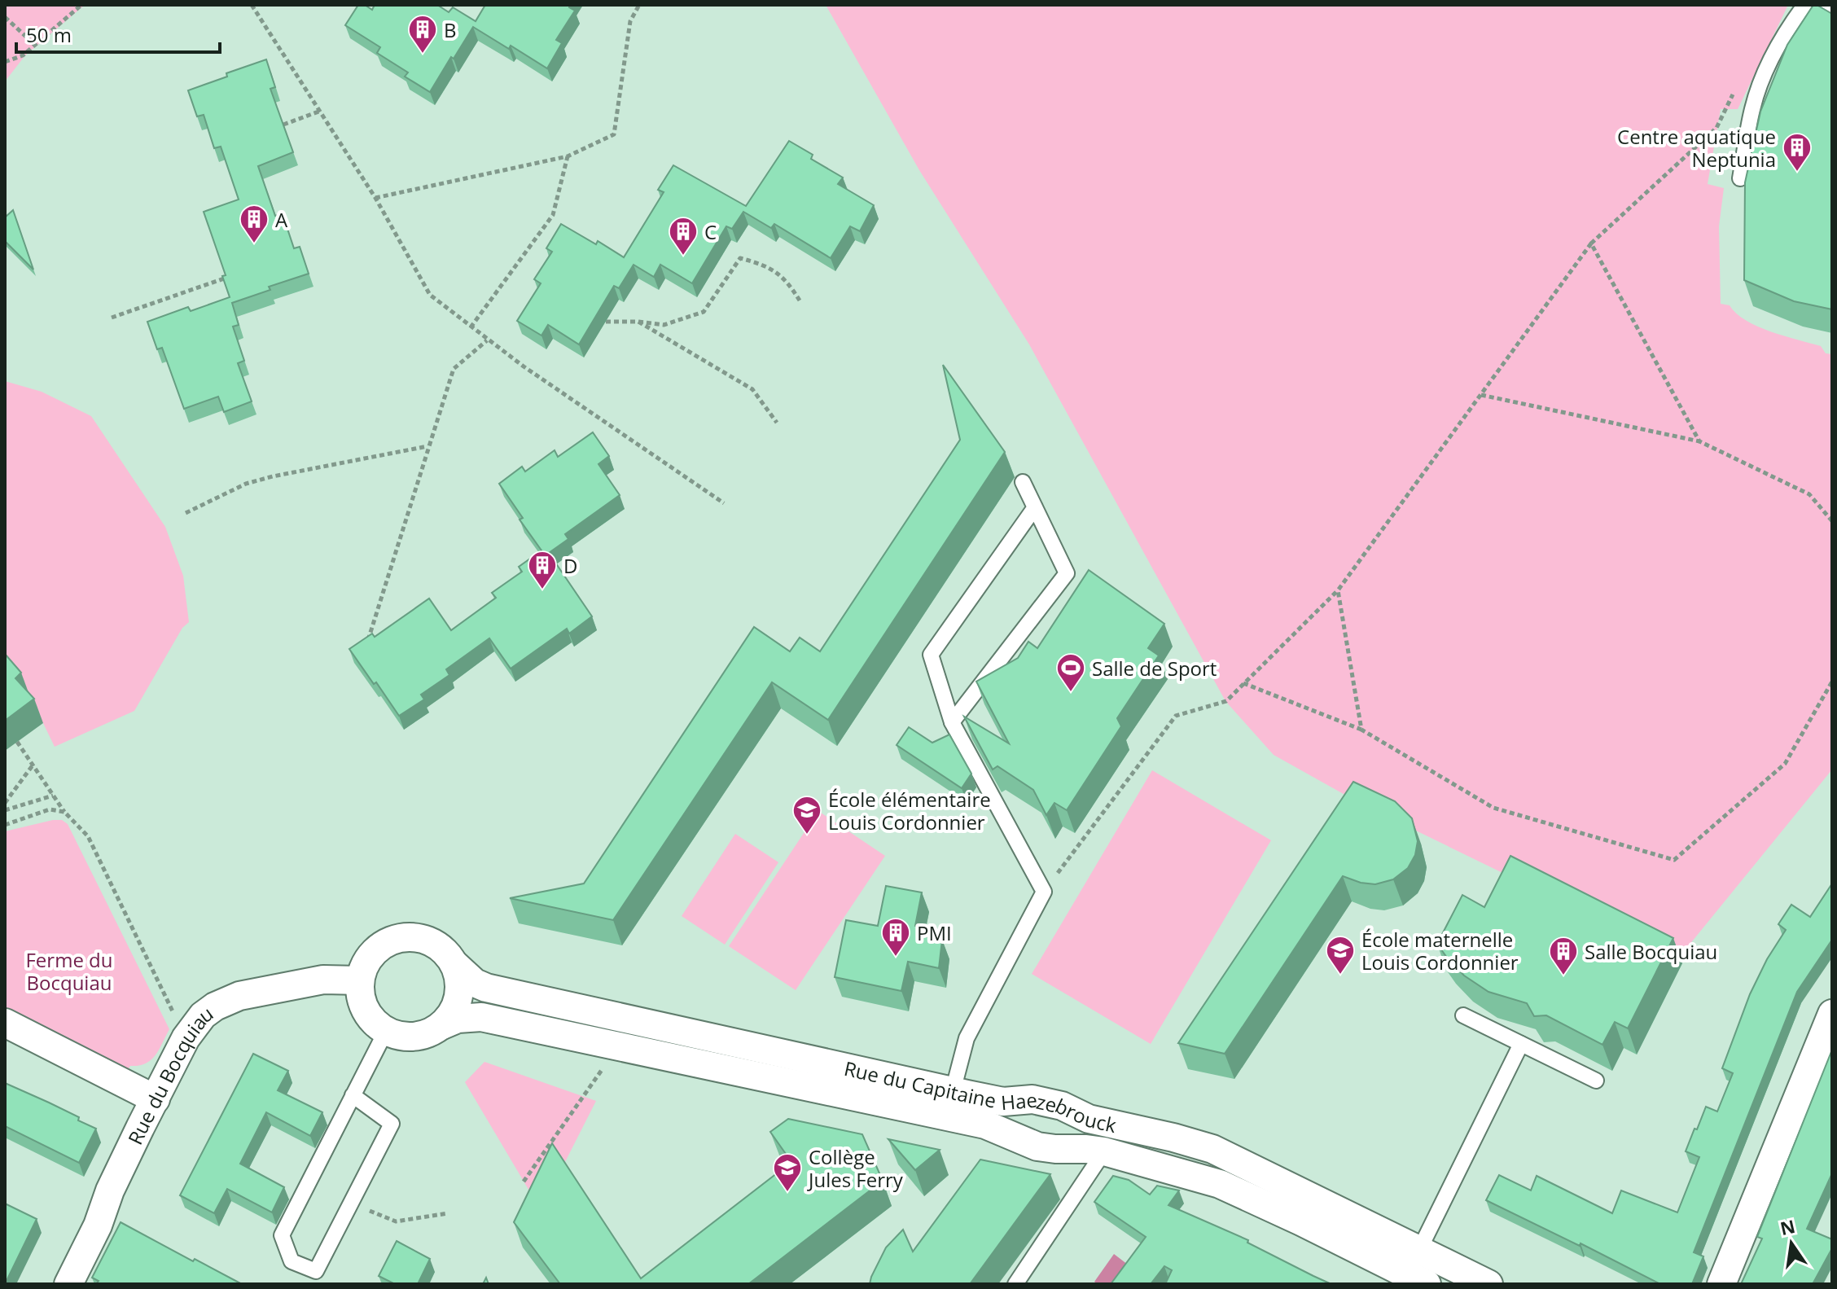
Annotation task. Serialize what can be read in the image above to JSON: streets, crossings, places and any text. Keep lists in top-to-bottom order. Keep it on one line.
{"streets":{"street":["Rue du Bocquiau","Rue du Capitaine Haezebrouck"]},"crossings":[["Rue du Bocquiau","Rue du Capitaine Haezebrouck"]],"parks":["Ferme du Bocquiau"],"places":{"building":["B","Centre aquatique Neptunia","A","C","D","PMI","Salle Bocquiau"],"sports":["Salle de Sport"],"school or university":["École élémentaire Louis Cordonnier","École maternelle Louis Cordonnier","Collège Jules Ferry"]},"scale_bar":"50 m","north":"top"}
